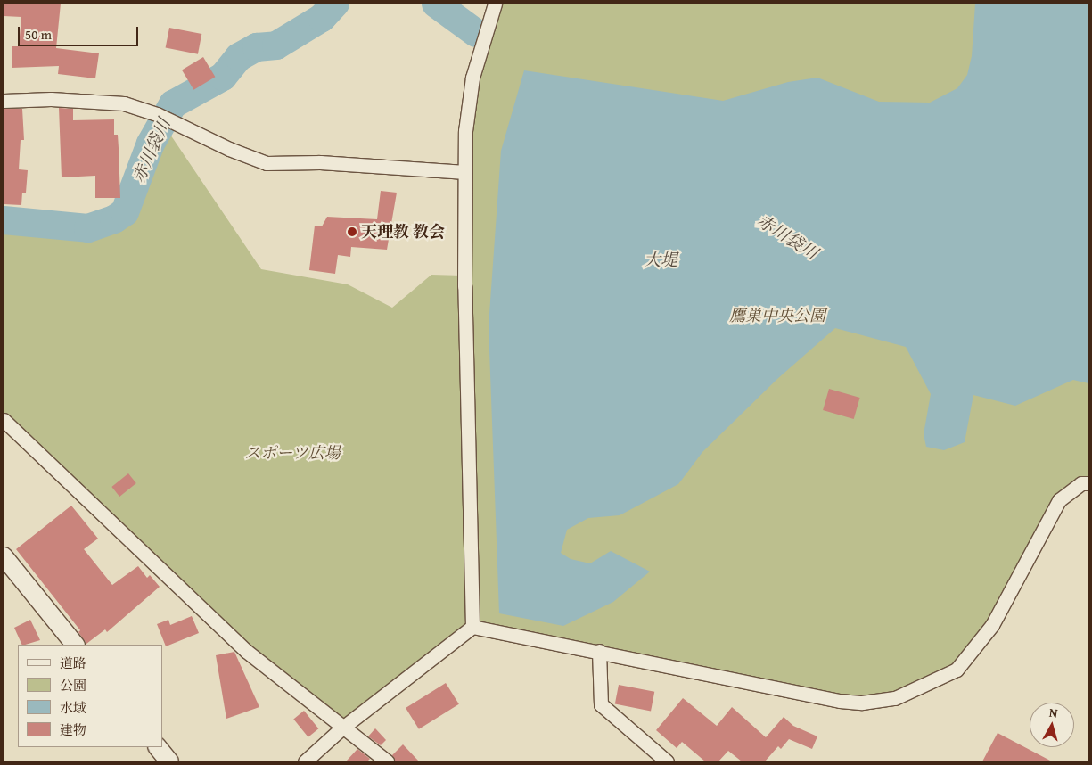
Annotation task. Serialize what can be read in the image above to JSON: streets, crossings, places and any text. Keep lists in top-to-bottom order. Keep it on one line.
{"water":["赤川袋川","大堤"],"parks":["鷹巣中央公園","スポーツ広場"],"places":["天理教 教会"],"legend":["道路","公園","水域","建物"],"scale_bar":"50 m","north":"top"}
